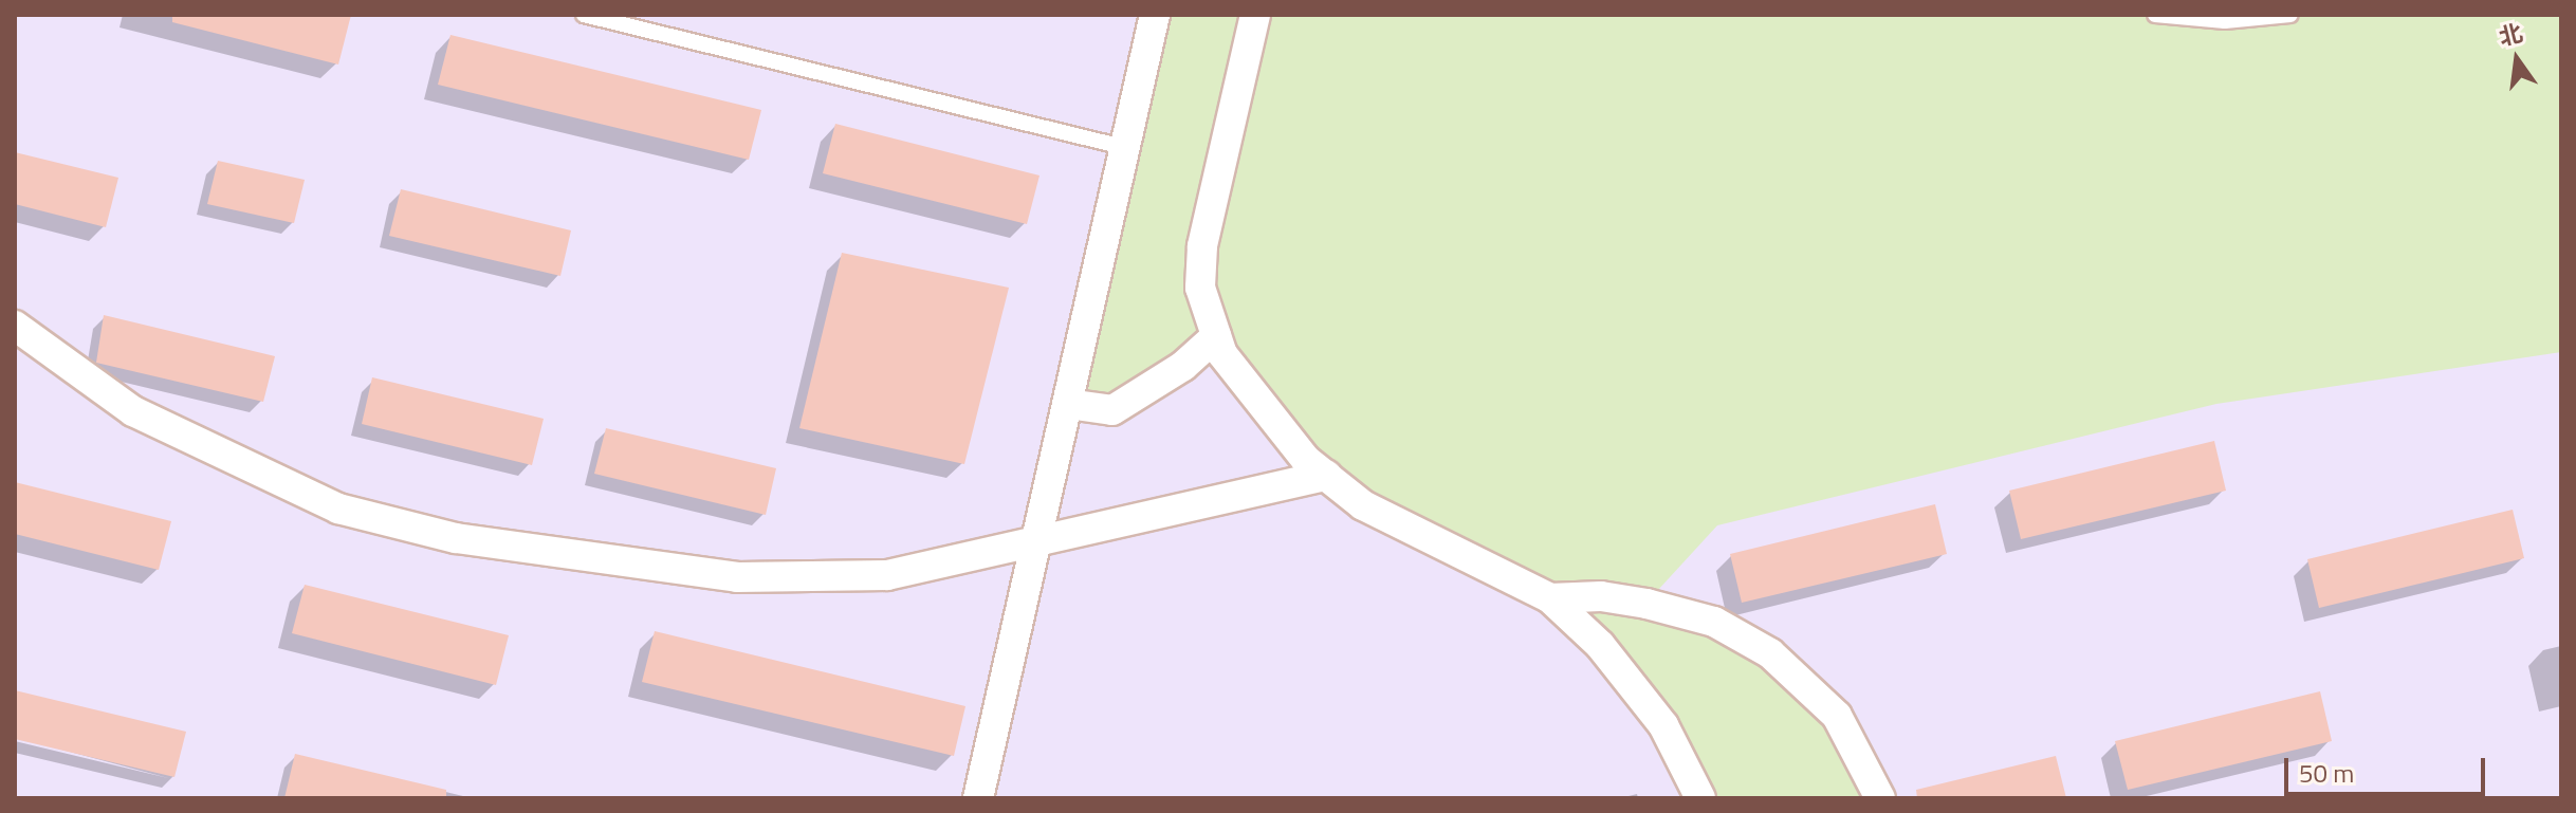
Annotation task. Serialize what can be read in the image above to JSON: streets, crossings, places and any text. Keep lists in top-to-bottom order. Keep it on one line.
{"scale_bar":"50 m","north":"top"}
